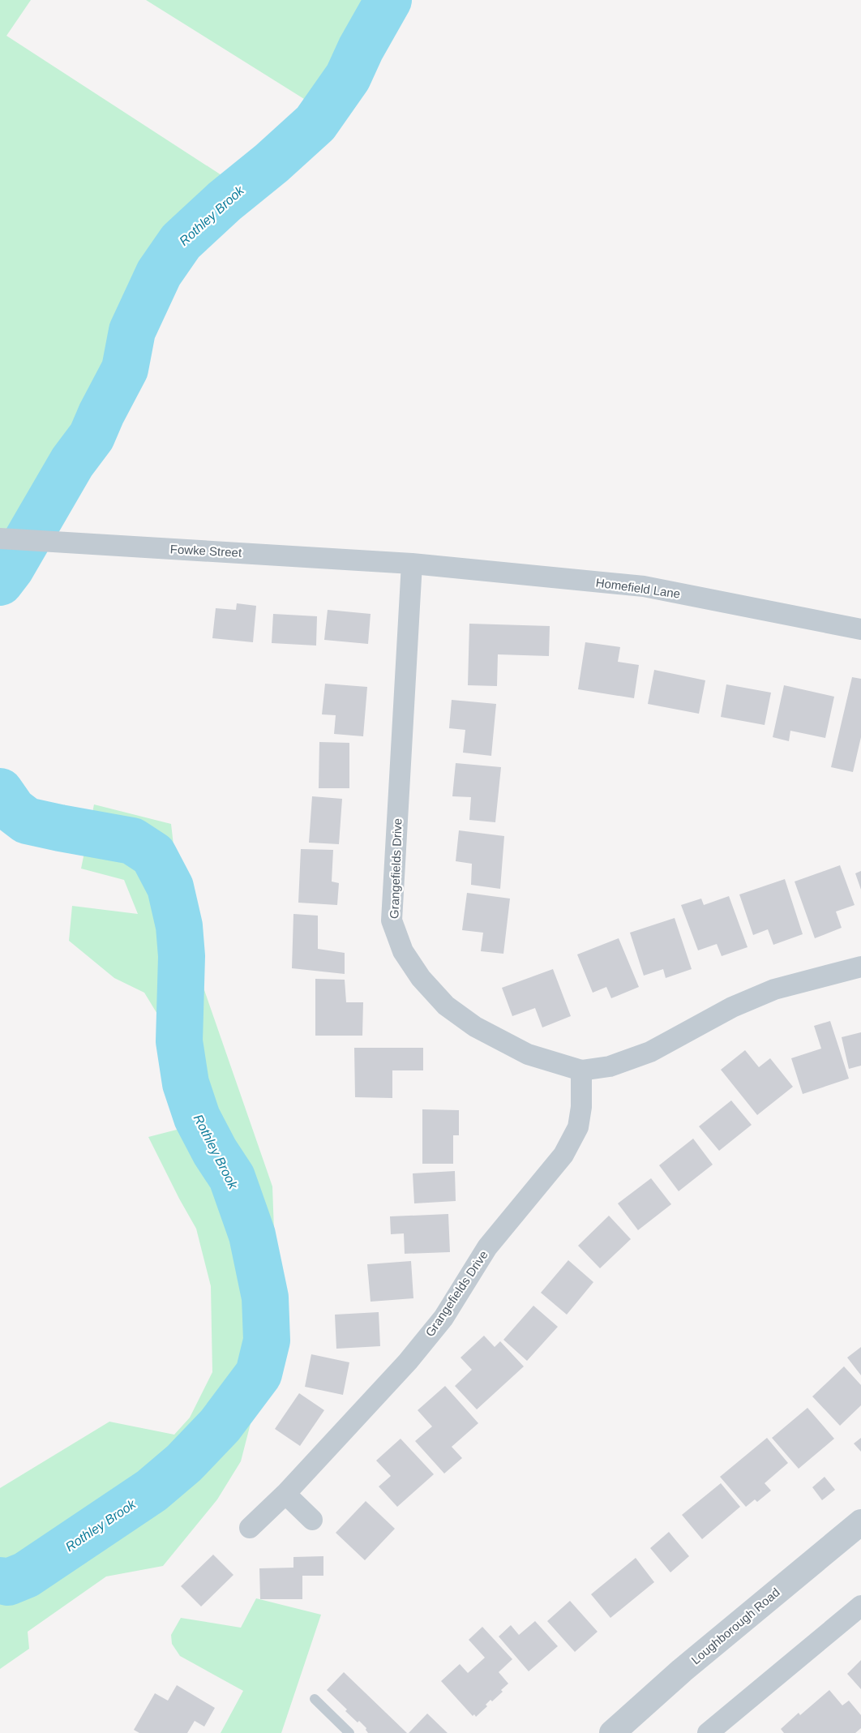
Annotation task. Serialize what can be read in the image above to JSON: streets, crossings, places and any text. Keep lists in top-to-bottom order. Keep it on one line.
{"streets":{"street":["Fowke Street","Homefield Lane","Grangefields Drive","Loughborough Road"]},"crossings":[["Fowke Street","Homefield Lane"],["Fowke Street","Grangefields Drive"],["Homefield Lane","Grangefields Drive"]],"water":["Rothley Brook"]}
